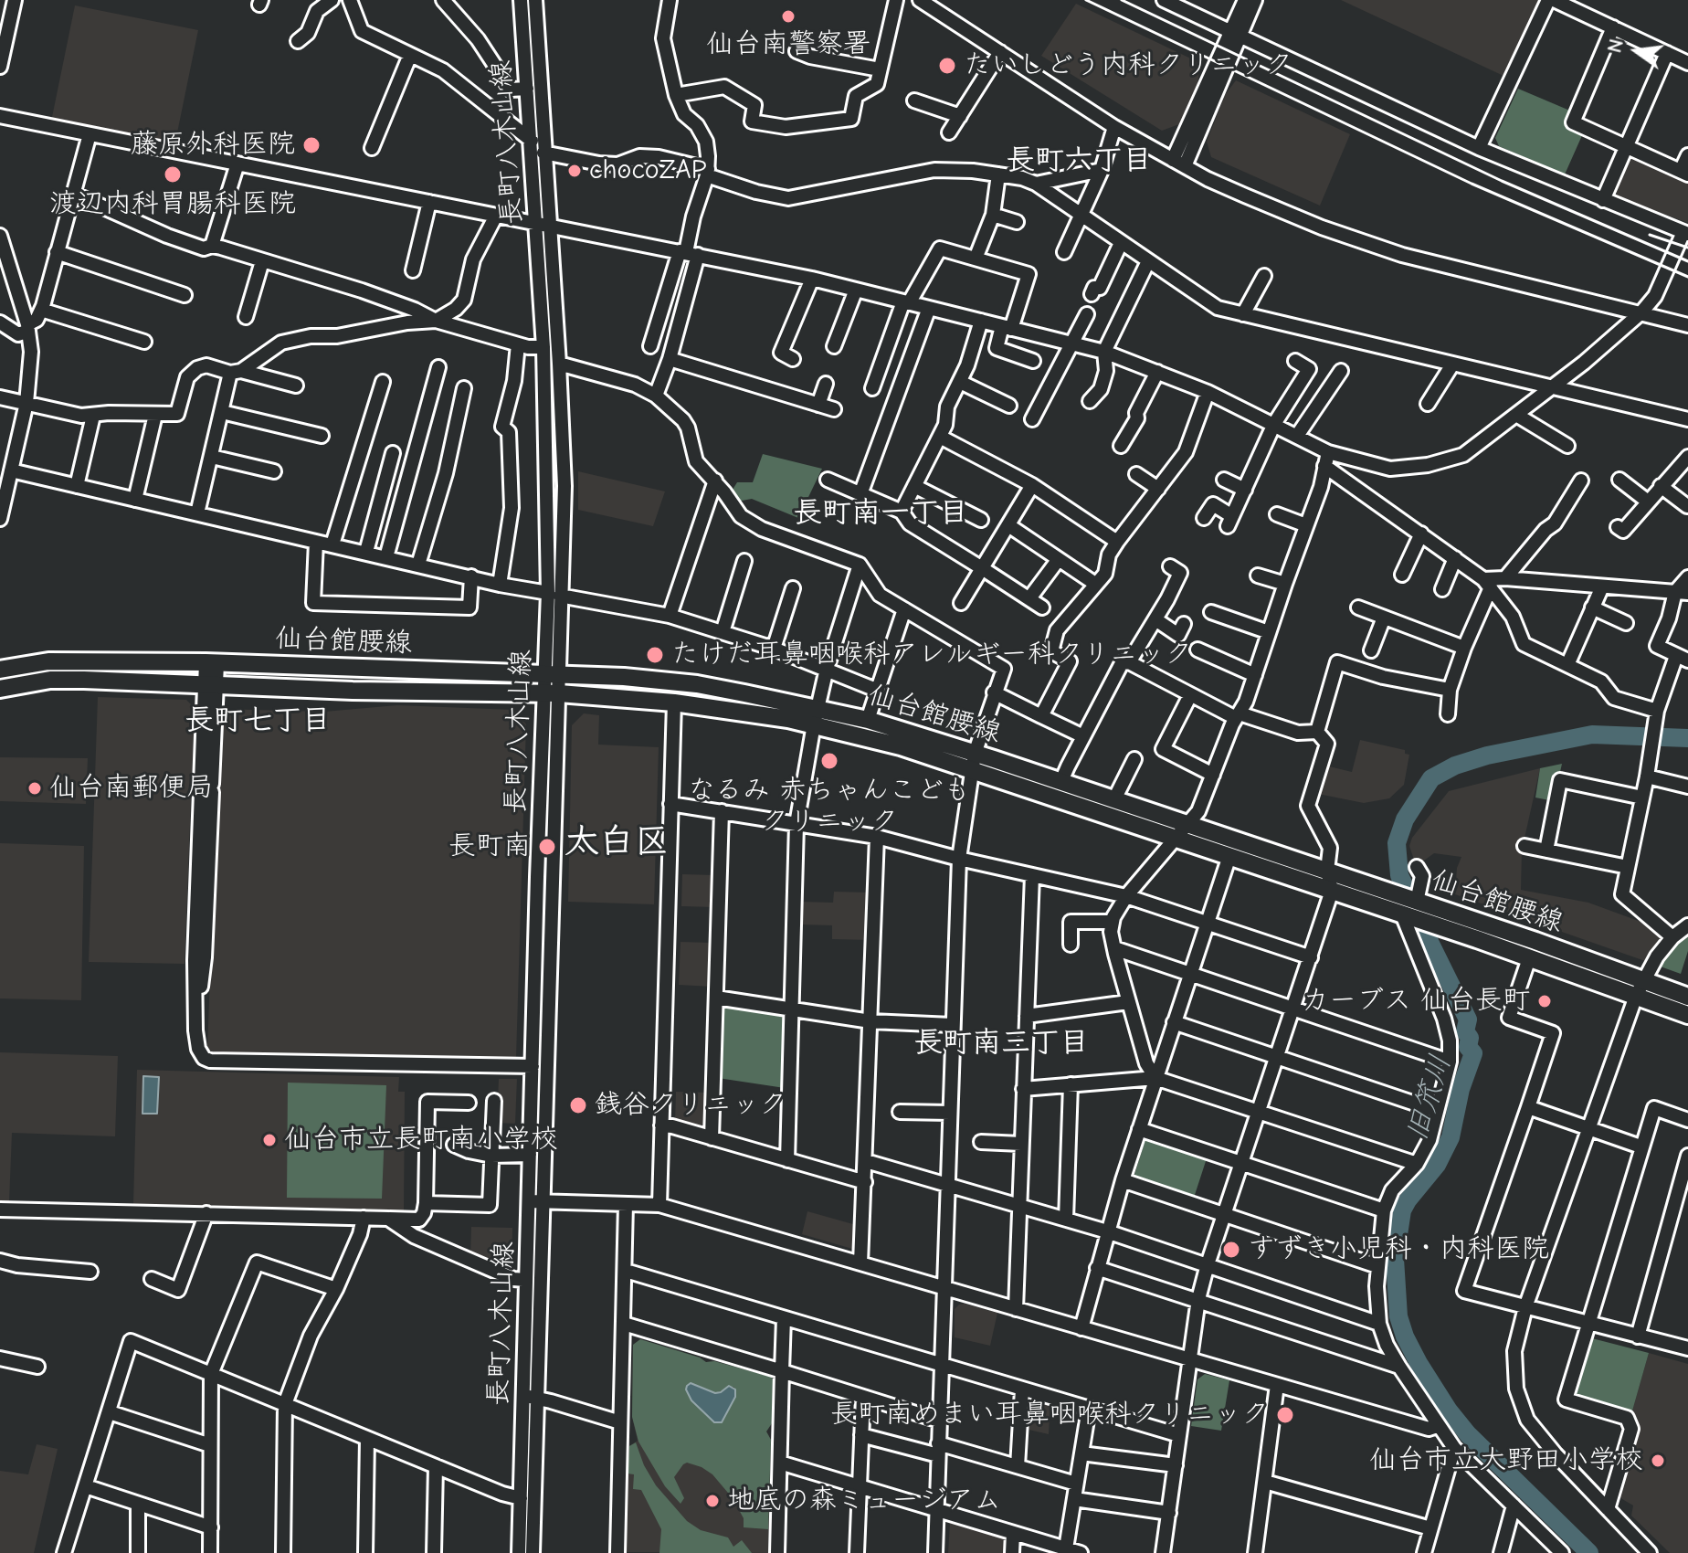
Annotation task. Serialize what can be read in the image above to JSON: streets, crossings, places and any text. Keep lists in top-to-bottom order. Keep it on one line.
{"streets":{"main road":["仙台館腰線"],"street":["長町八木山線"]},"crossings":[["長町八木山線","仙台館腰線"]],"districts":["長町六丁目","長町南一丁目","長町七丁目","太白区","長町南三丁目"],"water":["旧笊川"],"places":["仙台南警察署","たいしどう内科クリニック","藤原外科医院","chocoZAP","渡辺内科胃腸科医院","たけだ耳鼻咽喉科アレルギー科クリニック","なるみ 赤ちゃんこども クリニック","仙台南郵便局","長町南","カーブス 仙台長町","銭谷クリニック","仙台市立長町南小学校","すずき小児科・内科医院","長町南めまい耳鼻咽喉科クリニック","仙台市立大野田小学校","地底の森ミュージアム"],"north":"left"}
